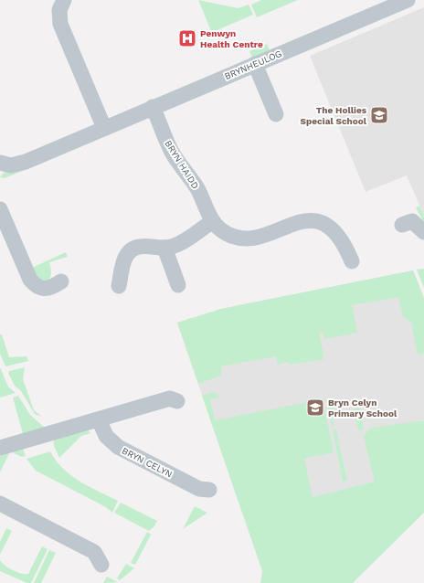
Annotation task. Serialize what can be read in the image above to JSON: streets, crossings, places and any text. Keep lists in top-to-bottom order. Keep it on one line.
{"streets":{"street":["BRYNHEULOG","BRYN HAIDD","BRYN CELYN"]},"crossings":[["BRYNHEULOG","BRYN HAIDD"]],"places":{"hospital":["Penwyn Health Centre"],"school or university":["The Hollies Special School","Bryn Celyn Primary School"]}}
